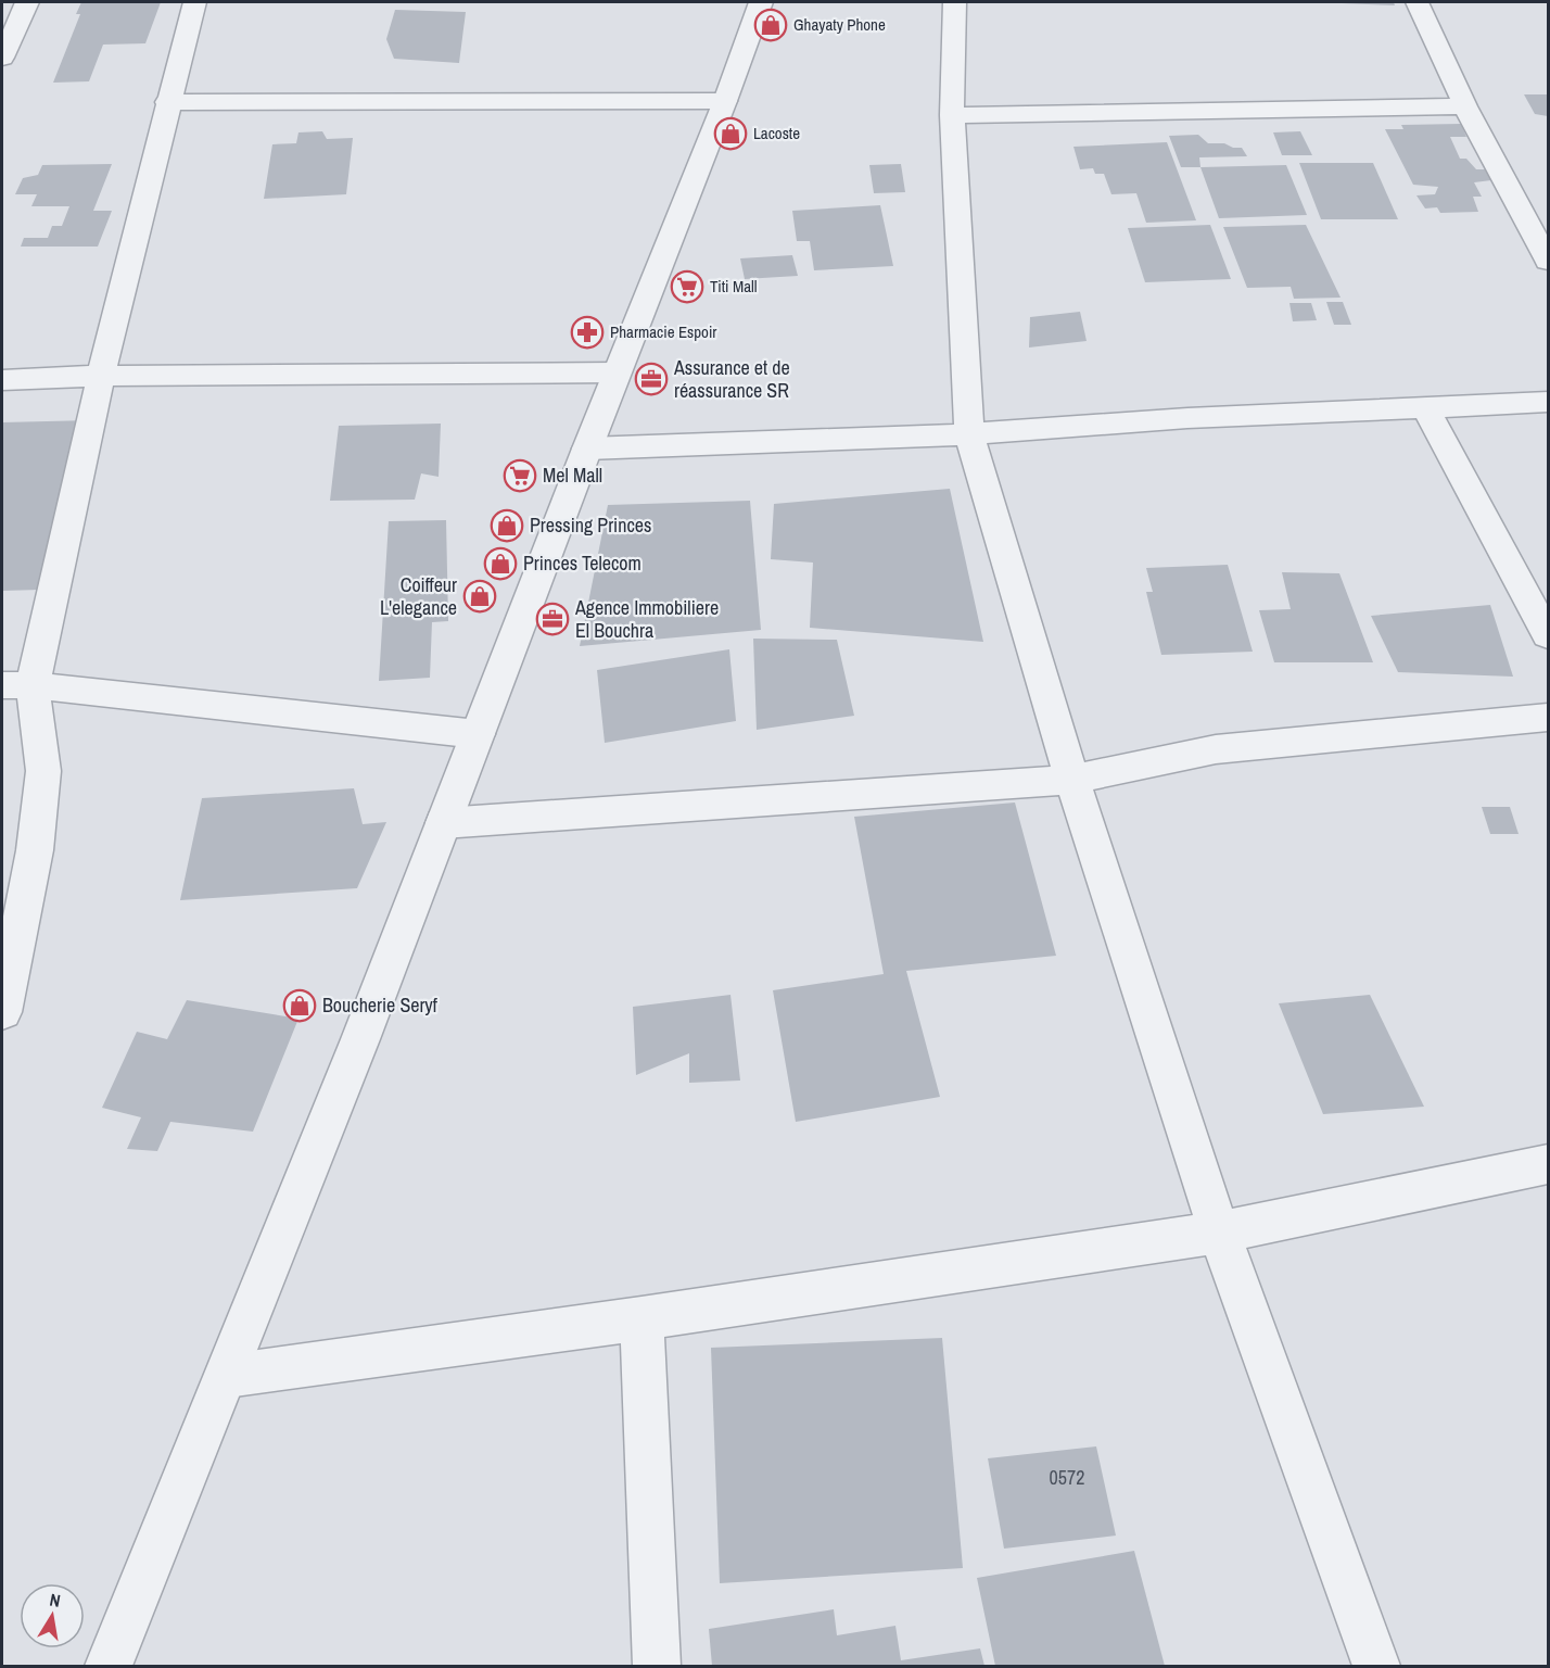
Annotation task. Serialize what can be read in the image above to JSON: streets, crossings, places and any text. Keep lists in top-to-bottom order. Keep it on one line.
{"places":{"shop":["Ghayaty Phone","Lacoste","Pressing Princes","Princes Telecom","Coiffeur L'elegance","Boucherie Seryf"],"supermarket":["Titi Mall","Mel Mall"],"pharmacy":["Pharmacie Espoir"],"office":["Assurance et de réassurance SR","Agence Immobiliere El Bouchra"]},"house_numbers":["0572"],"north":"top"}
